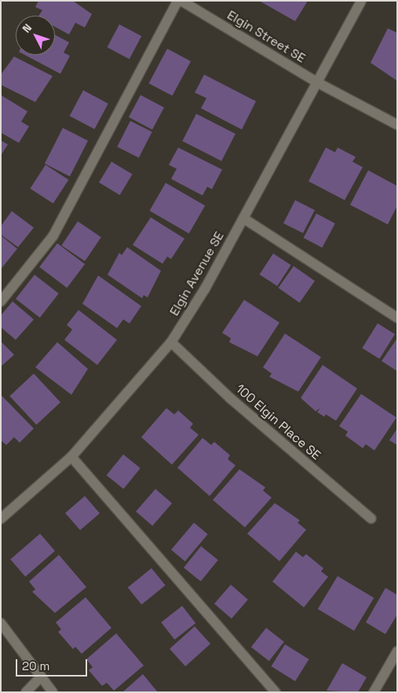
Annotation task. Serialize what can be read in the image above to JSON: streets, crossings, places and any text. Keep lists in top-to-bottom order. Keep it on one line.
{"streets":{"street":["Elgin Street SE","Elgin Avenue SE","100 Elgin Place SE"]},"crossings":[["Elgin Street SE","Elgin Avenue SE"],["Elgin Avenue SE","100 Elgin Place SE"]],"scale_bar":"20 m","north":"top left"}
